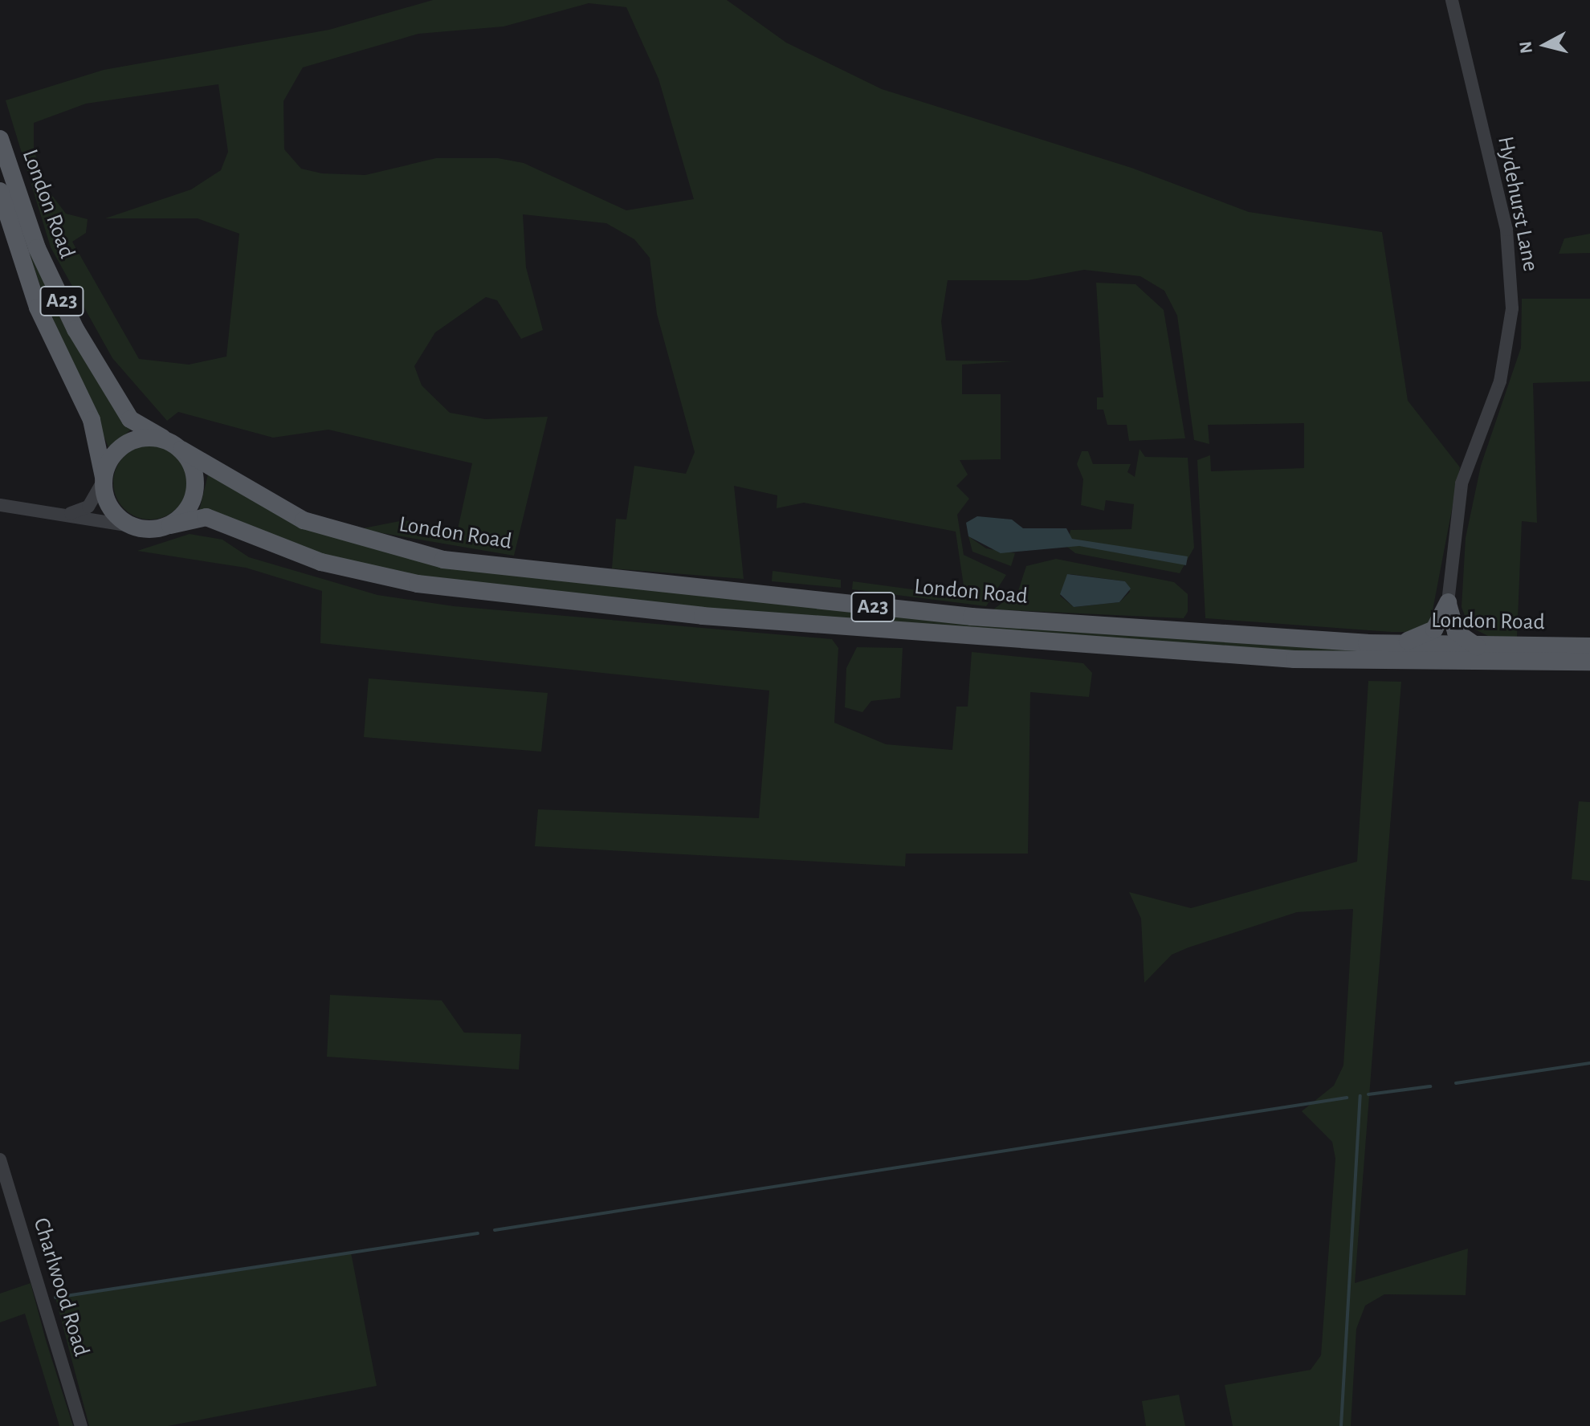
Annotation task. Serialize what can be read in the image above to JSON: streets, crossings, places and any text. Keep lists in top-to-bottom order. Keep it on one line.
{"streets":{"main road":["London Road","A23"],"street":["Hydehurst Lane","Charlwood Road"]},"north":"left"}
